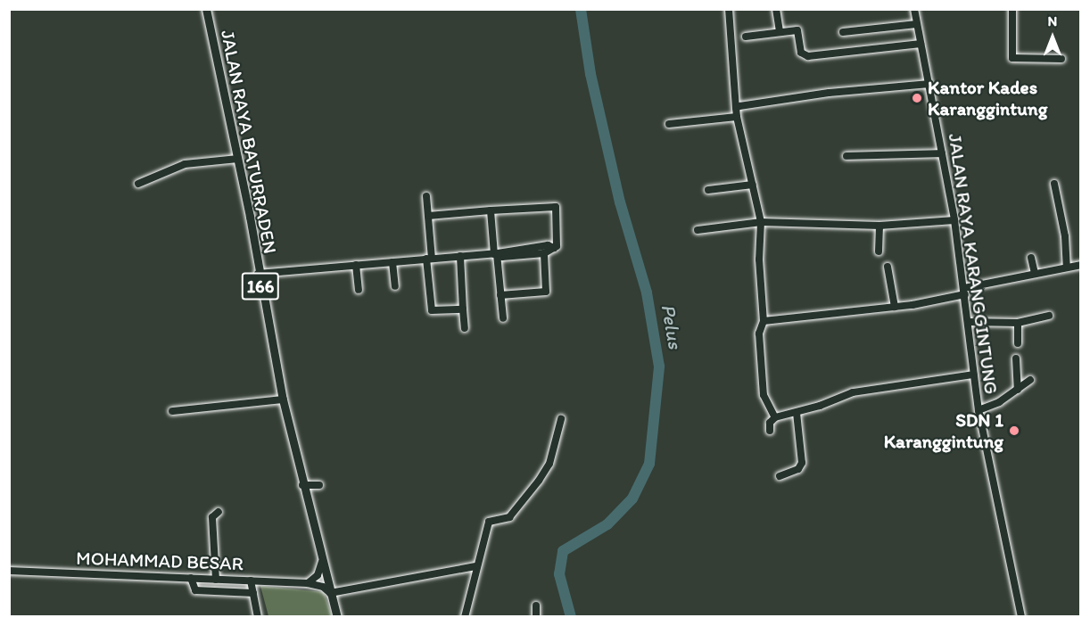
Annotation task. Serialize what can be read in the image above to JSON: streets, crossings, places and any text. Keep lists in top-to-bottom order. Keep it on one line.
{"streets":{"main road":["JALAN RAYA BATURRADEN","166"],"street":["JALAN RAYA KARANGGINTUNG","MOHAMMAD BESAR"]},"crossings":[["JALAN RAYA BATURRADEN","166"]],"water":["Pelus"],"places":["Kantor Kades Karanggintung","SDN 1 Karanggintung"],"north":"top"}
